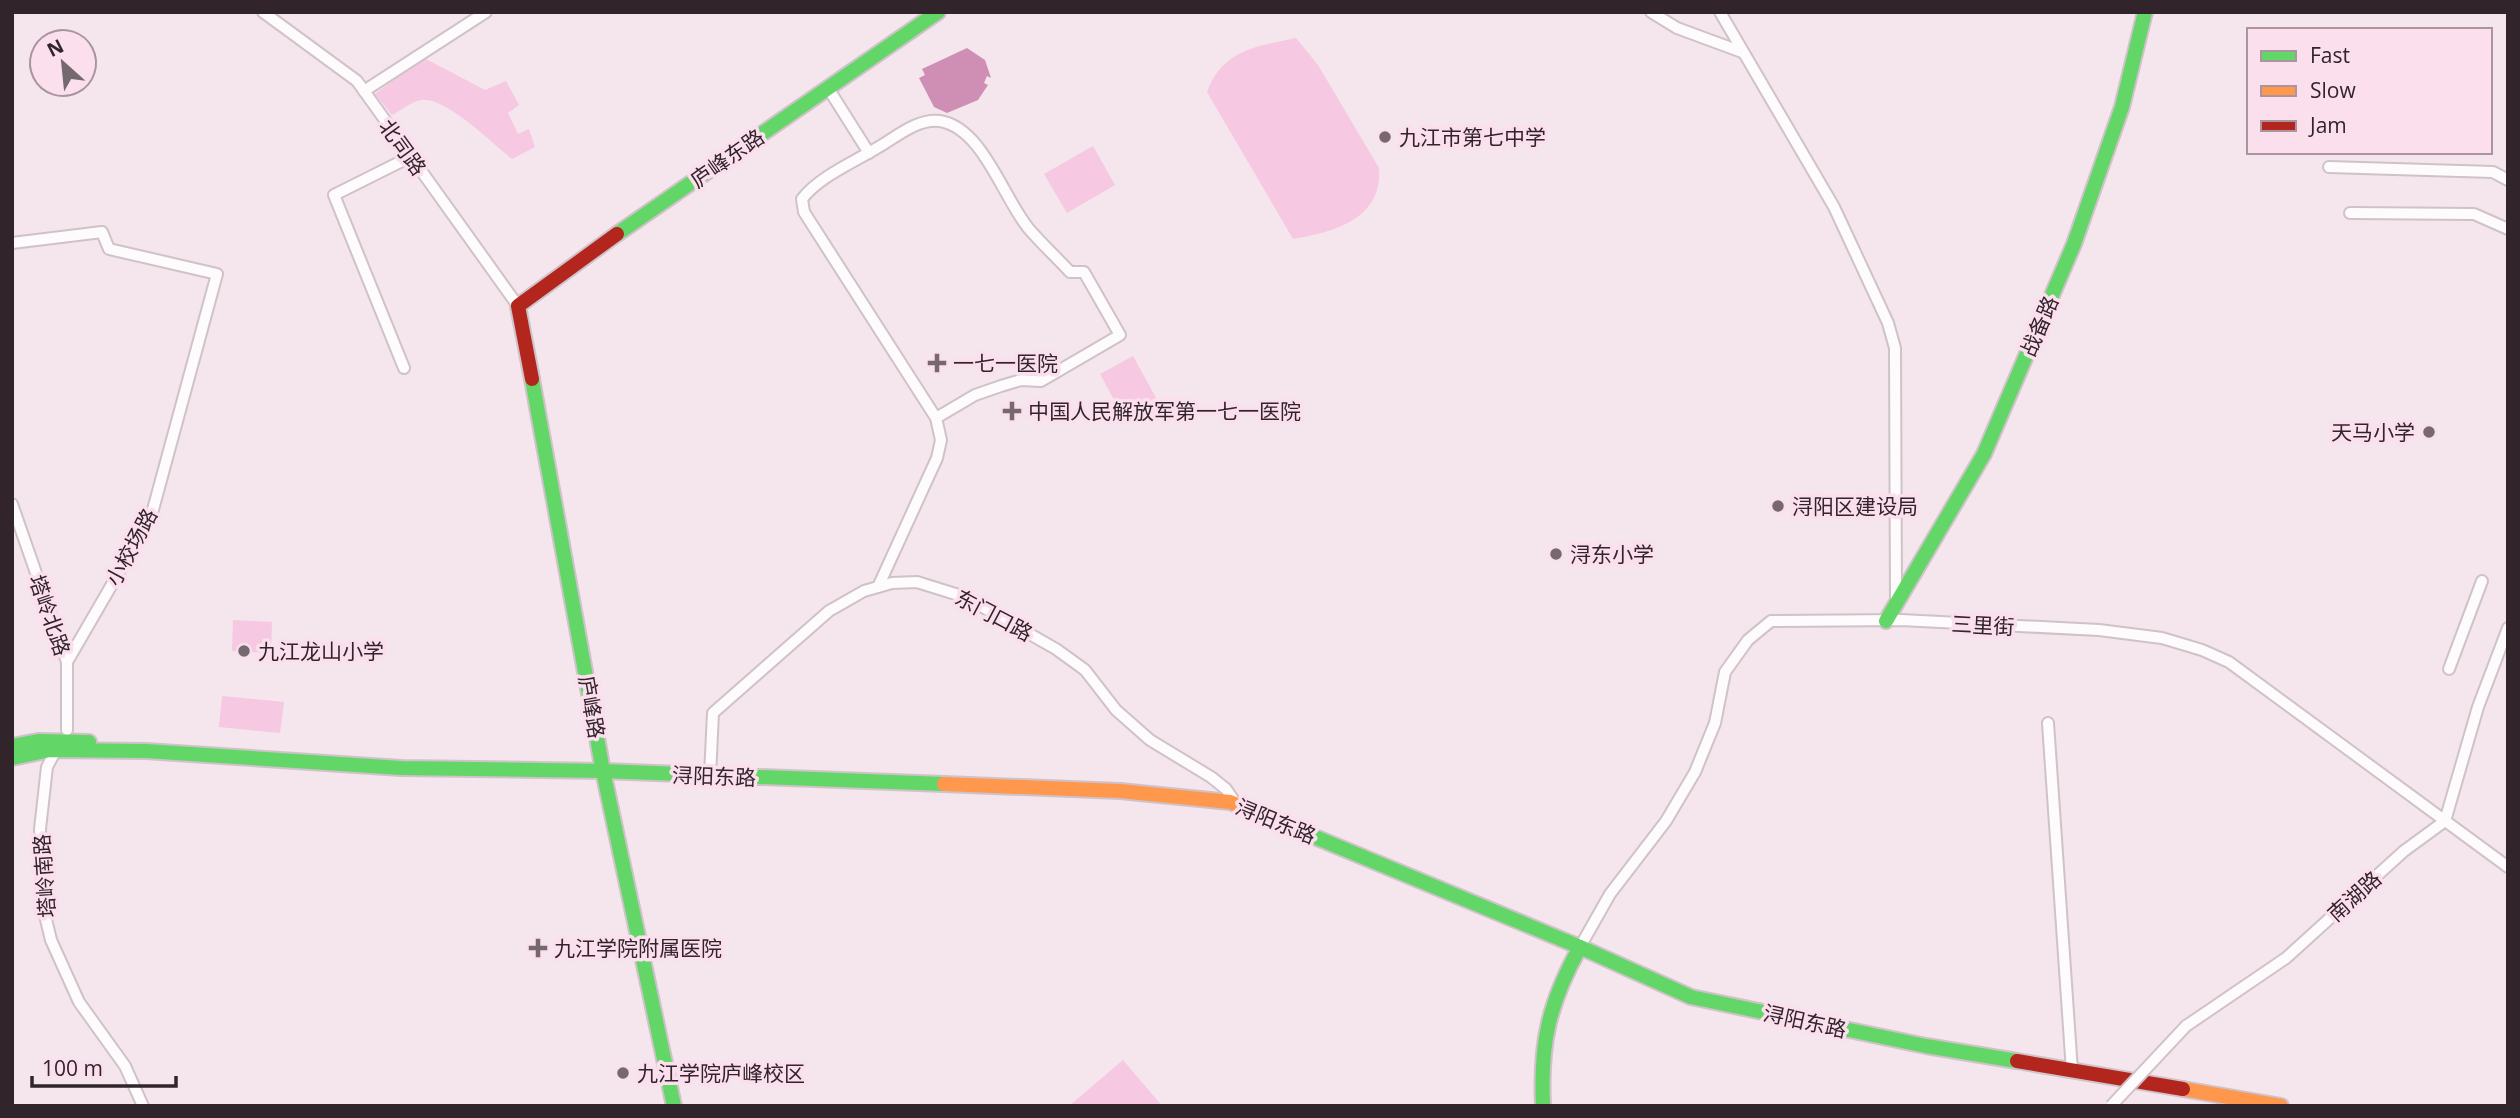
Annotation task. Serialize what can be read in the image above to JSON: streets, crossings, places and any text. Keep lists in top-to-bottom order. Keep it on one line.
{"streets":{"main road":["庐峰东路","战备路","庐峰路","浔阳东路"],"street":["北司路","小校场路","塔岭北路","东门口路","三里街","塔岭南路","南湖路"]},"crossings":[["北司路","庐峰东路"],["北司路","庐峰路"],["庐峰东路","庐峰路"],["战备路","三里街"],["小校场路","塔岭北路"],["东门口路","浔阳东路"],["三里街","浔阳东路"],["三里街","南湖路"],["庐峰路","浔阳东路"]],"places":{"other":["九江市第七中学","天马小学","浔阳区建设局","浔东小学","九江龙山小学","九江学院庐峰校区"],"health":["一七一医院","中国人民解放军第一七一医院","九江学院附属医院"]},"legend":["Fast","Slow","Jam"],"scale_bar":"100 m","north":"top left"}
